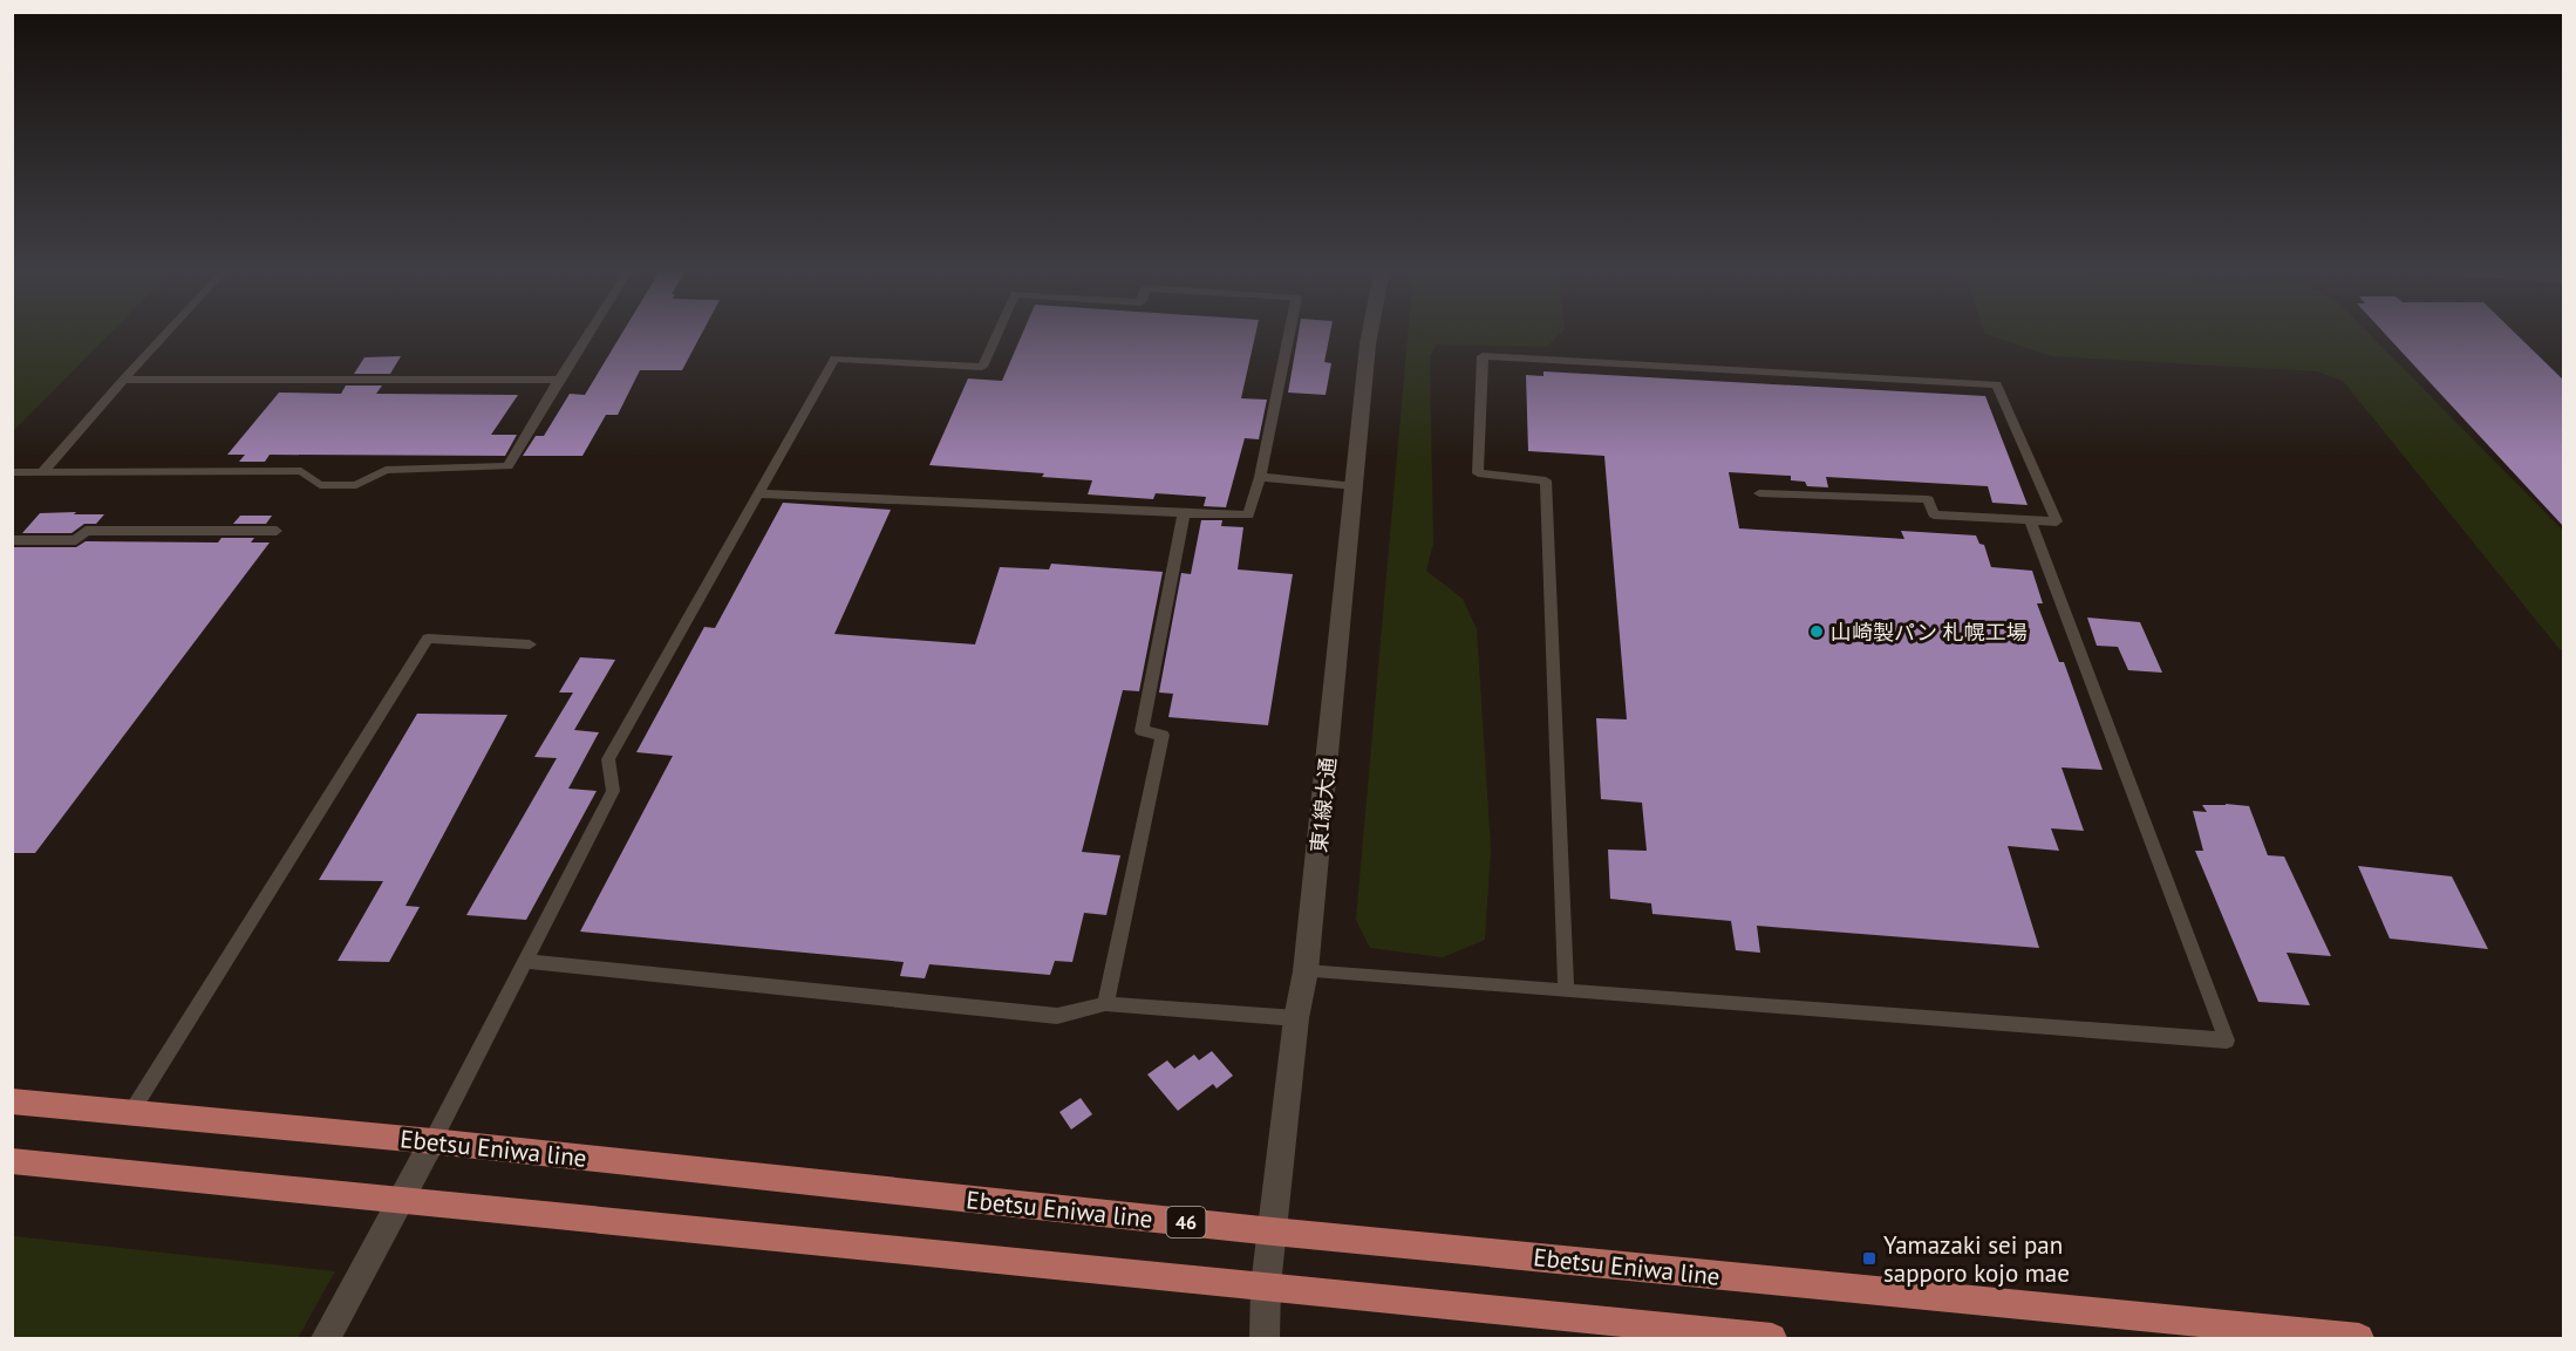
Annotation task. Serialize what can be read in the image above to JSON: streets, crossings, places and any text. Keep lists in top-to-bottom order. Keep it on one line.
{"streets":{"main road":["Ebetsu Eniwa line","46"],"street":["東1線大通"]},"crossings":[["東1線大通","Ebetsu Eniwa line"]],"places":{"other":["山崎製パン 札幌工場"],"transit":["Yamazaki sei pan sapporo kojo mae"]}}
